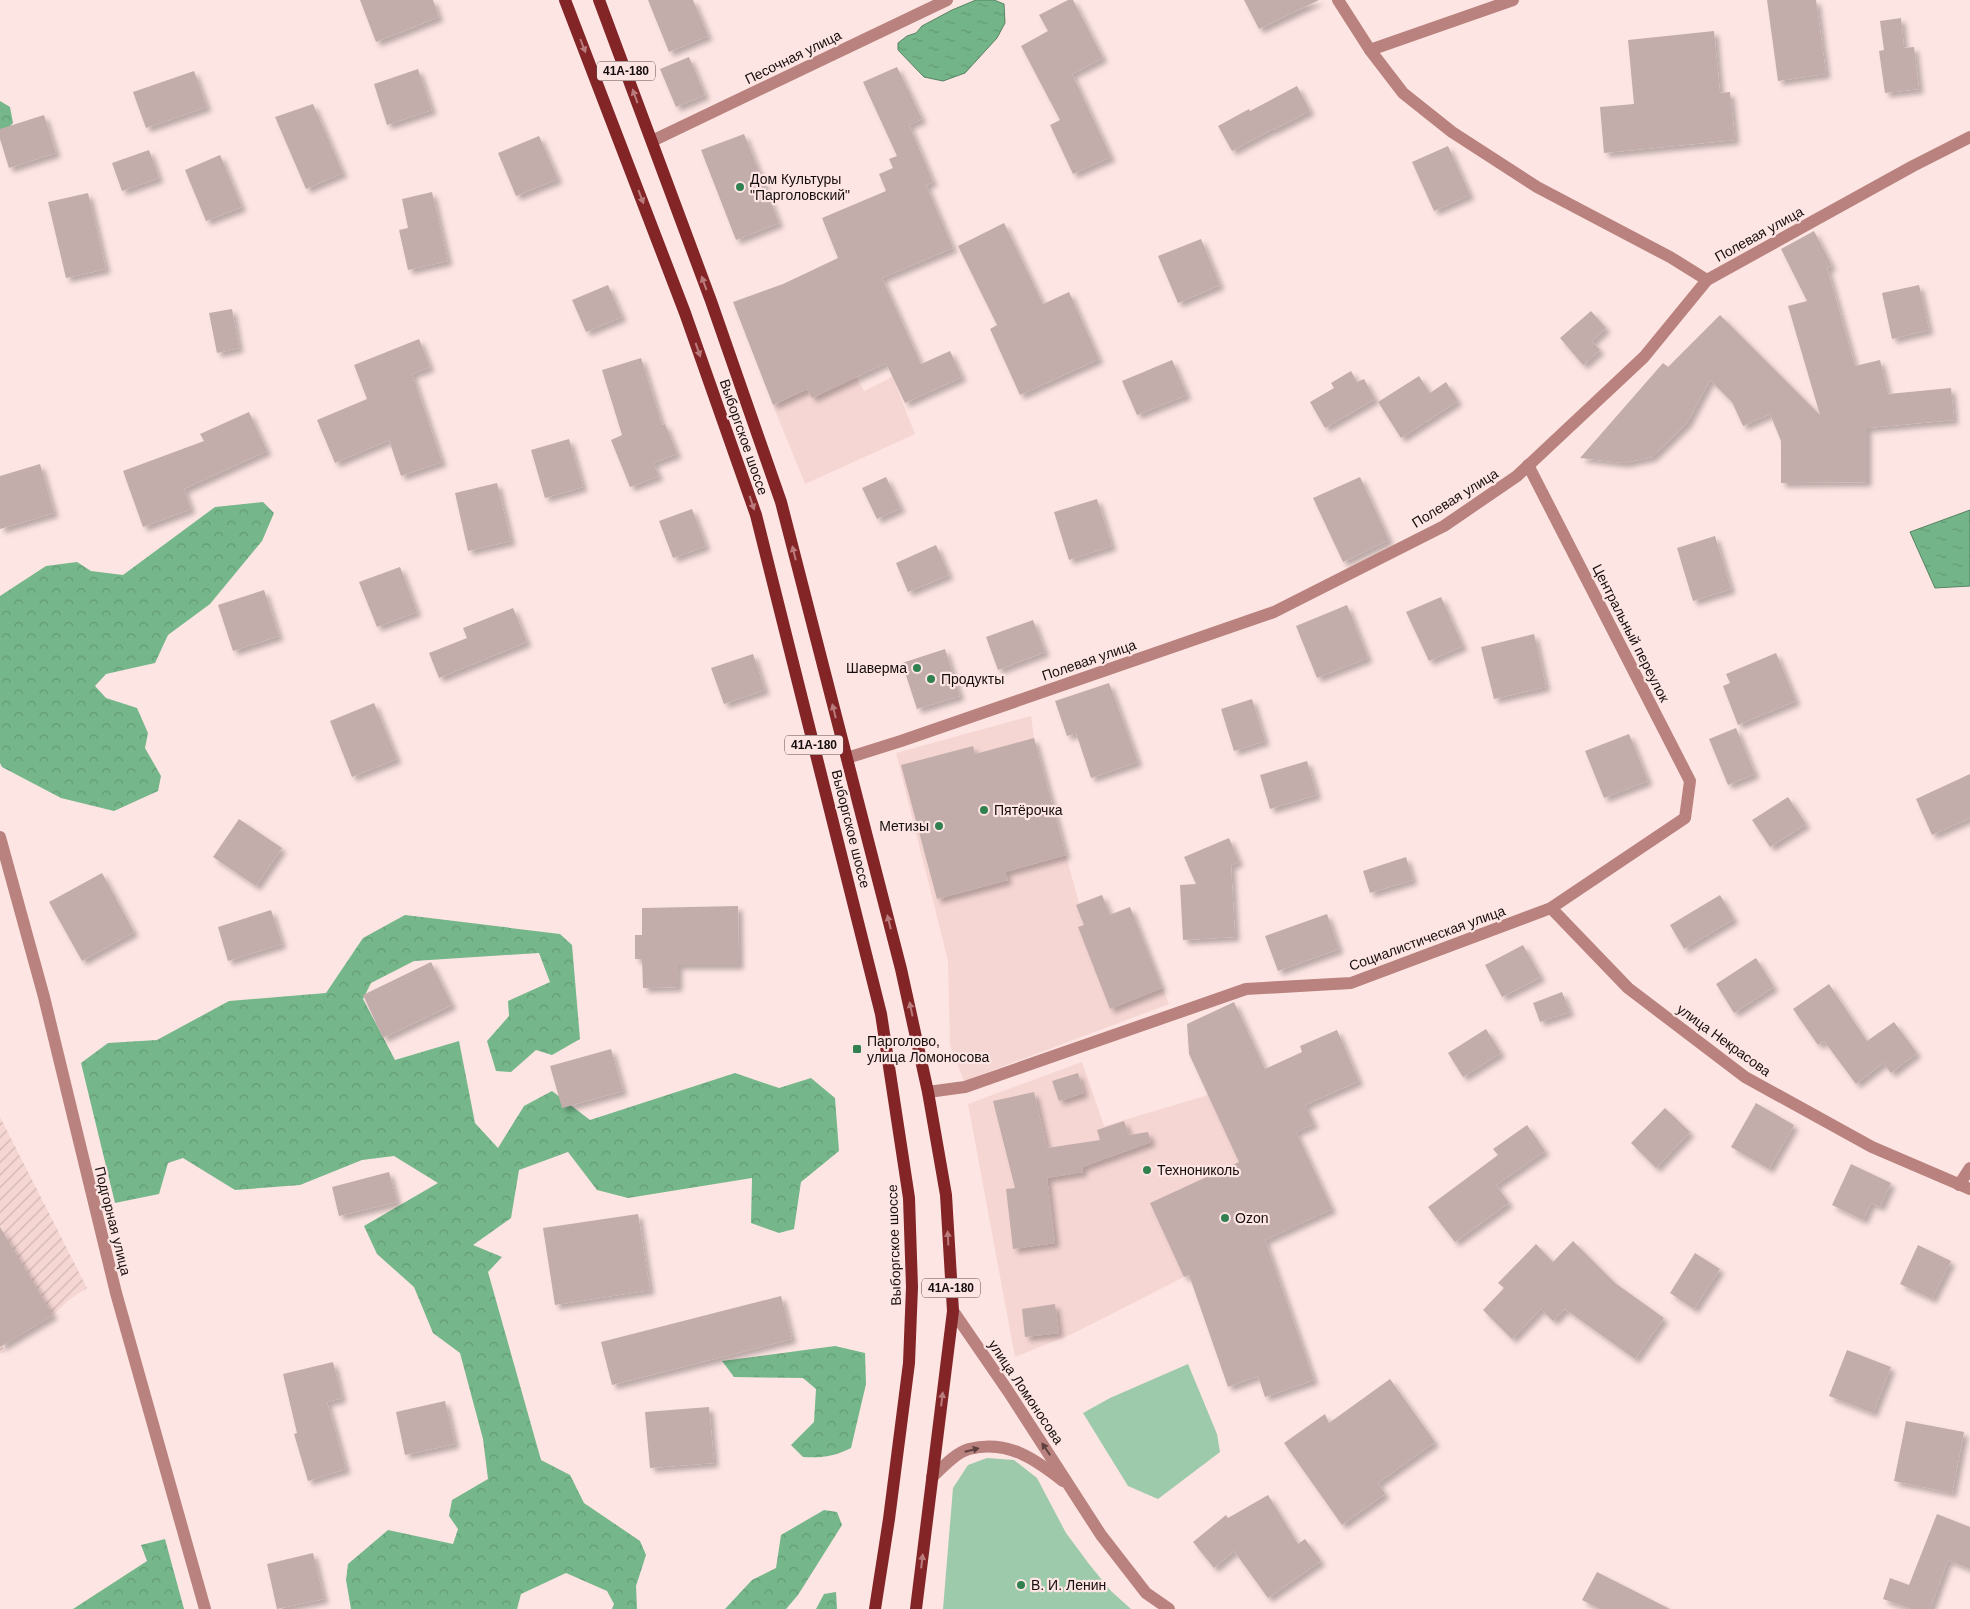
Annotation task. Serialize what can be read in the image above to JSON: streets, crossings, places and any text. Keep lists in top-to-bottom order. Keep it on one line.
{"streets":{"main road":["41А-180","Выборгское шоссе"],"street":["Песочная улица","Полевая улица","Центральный переулок","Социалистическая улица","улица Некрасова","Подгорная улица","улица Ломоносова"]},"crossings":[["Песочная улица","Выборгское шоссе"],["Полевая улица","Выборгское шоссе"],["Полевая улица","Центральный переулок"],["Выборгское шоссе","Социалистическая улица"],["Выборгское шоссе","улица Ломоносова"],["Центральный переулок","Социалистическая улица"],["Социалистическая улица","улица Некрасова"]],"places":{"other":["Дом Культуры \"Парголовский\"","Шаверма","Продукты","Пятёрочка","Метизы","Технониколь","Ozon","В. И. Ленин"],"transit":["Парголово, улица Ломоносова"]}}
